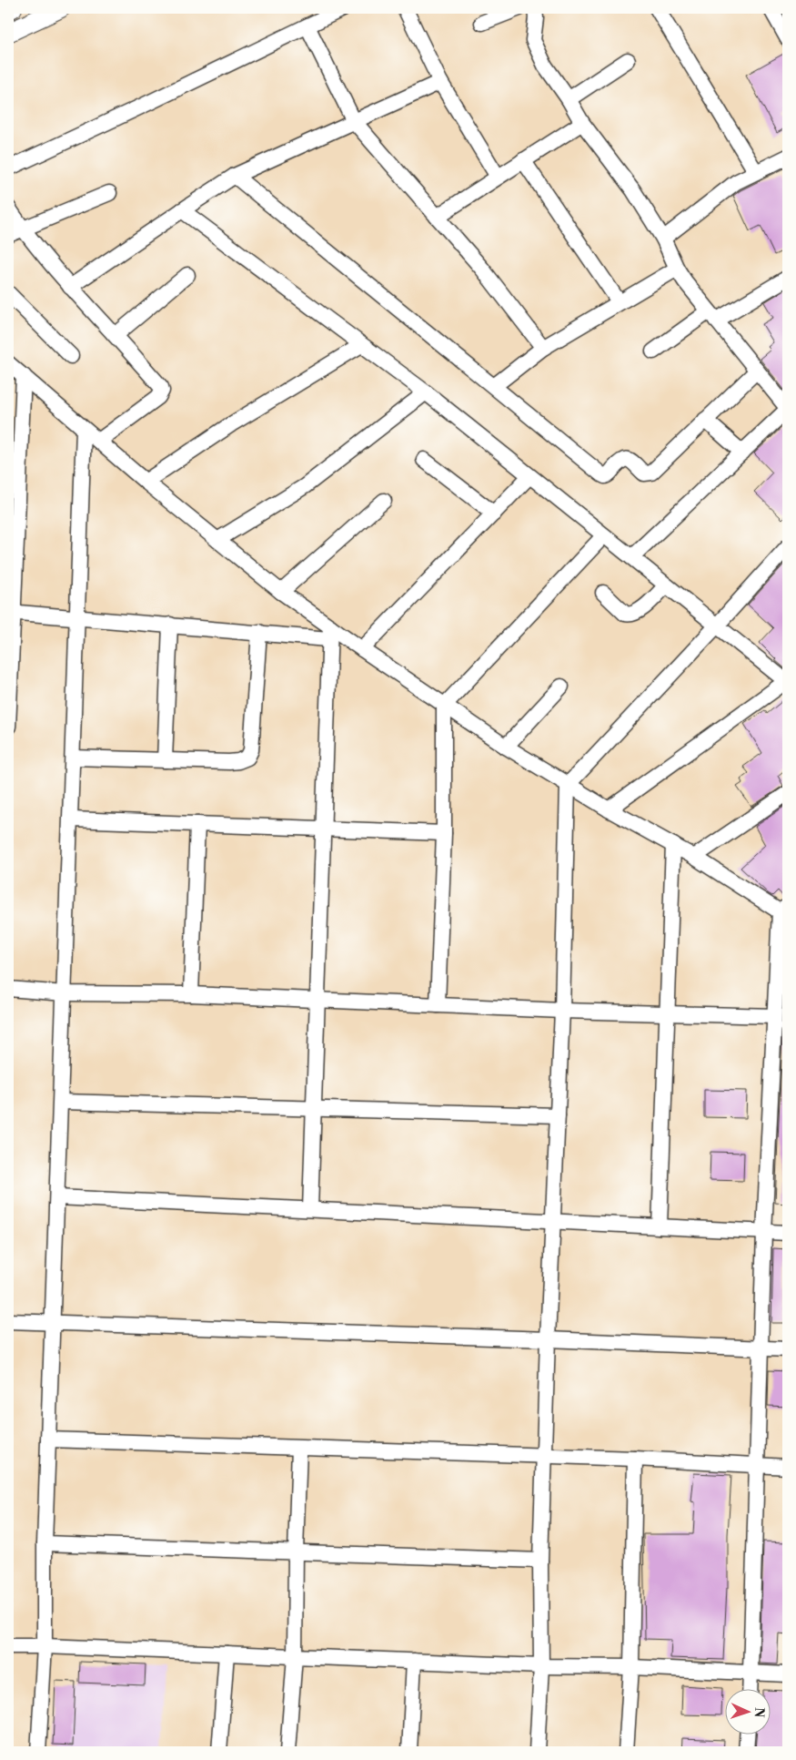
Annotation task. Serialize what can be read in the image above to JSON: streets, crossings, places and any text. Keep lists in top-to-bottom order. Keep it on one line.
{"north":"right"}
